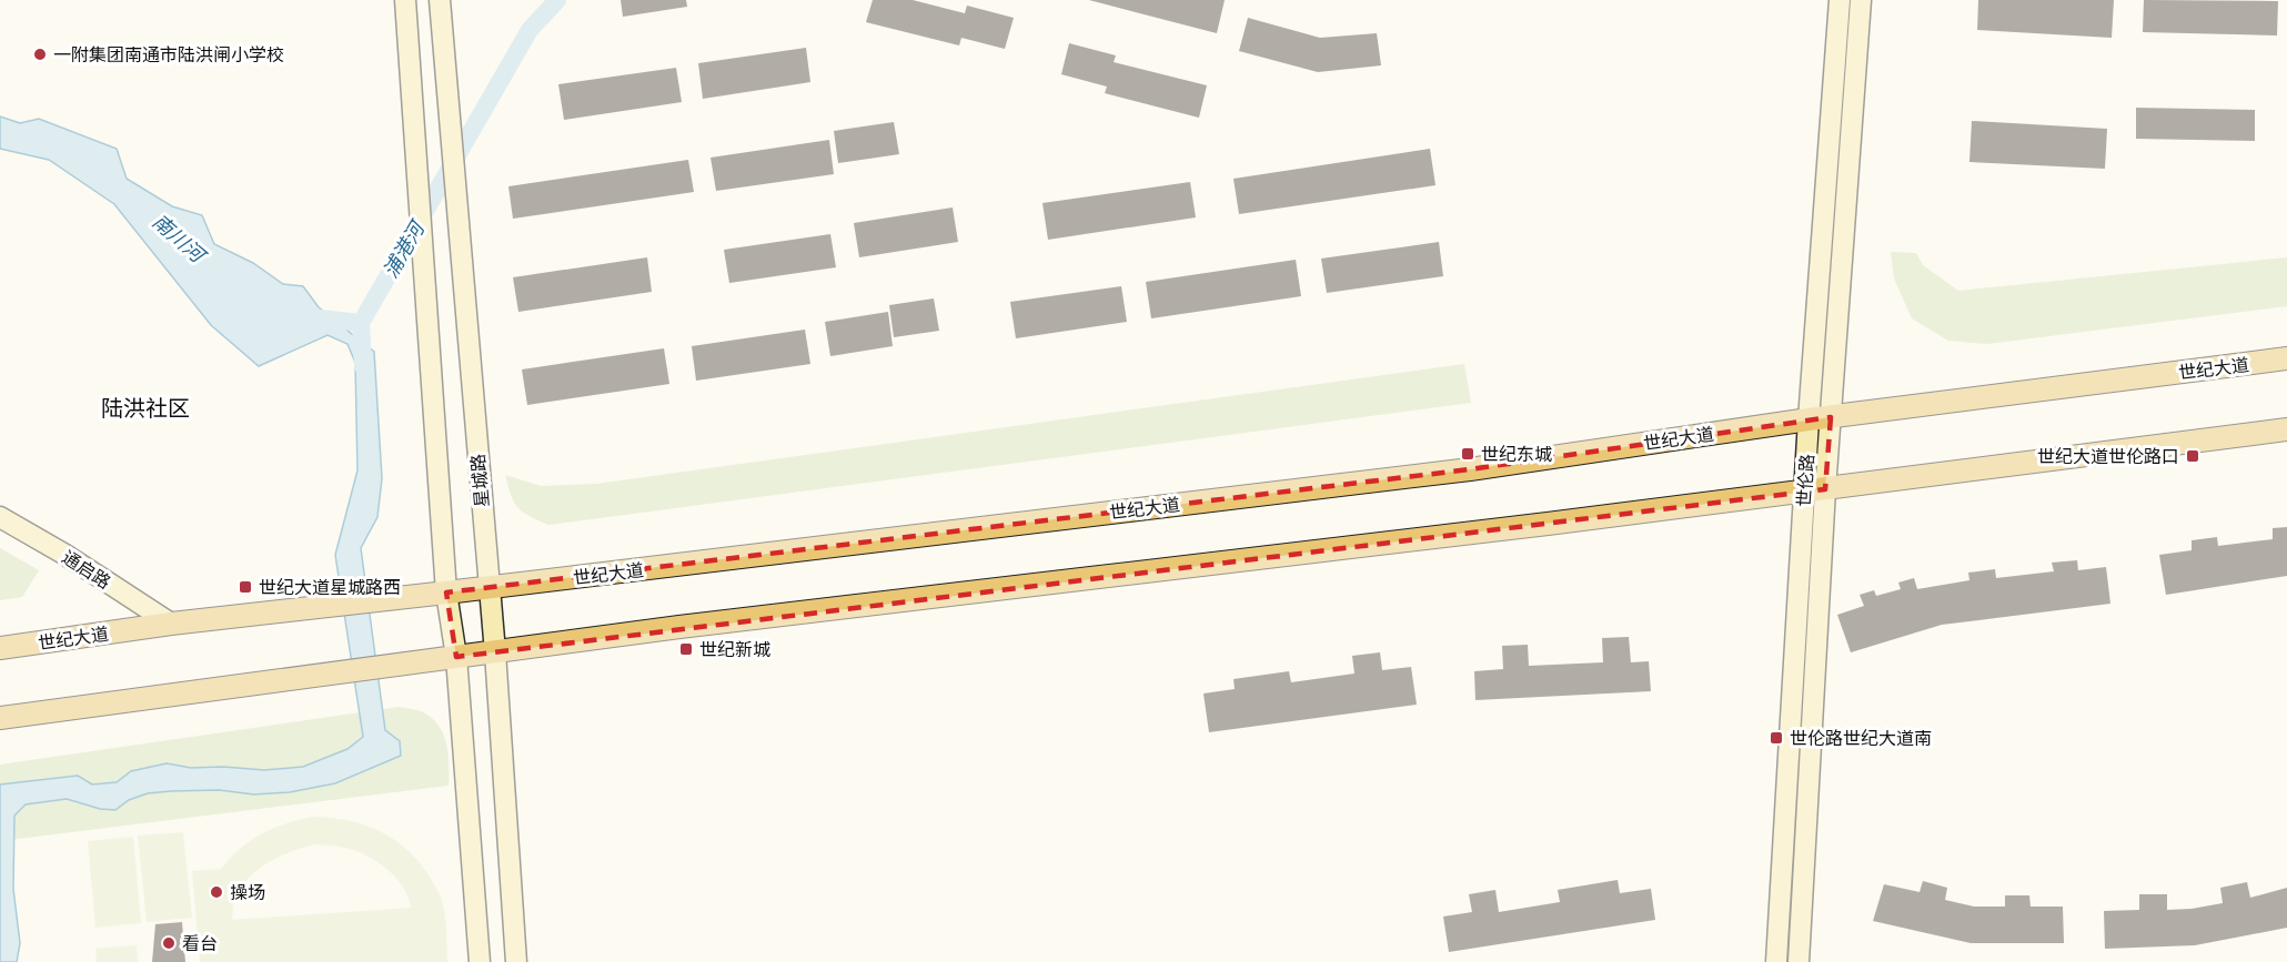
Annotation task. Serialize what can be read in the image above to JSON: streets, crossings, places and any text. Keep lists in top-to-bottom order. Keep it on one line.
{"streets":{"main road":["世纪大道"],"street":["星城路","世伦路","通启路"]},"crossings":[["世纪大道","星城路"],["世纪大道","世伦路"],["世纪大道","通启路"]],"districts":["陆洪社区"],"water":["南川河","浦港河"],"places":{"other":["一附集团南通市陆洪闸小学校","操场","看台"],"transit":["世纪东城","世纪大道世伦路口","世纪大道星城路西","世纪新城","世伦路世纪大道南"]}}
